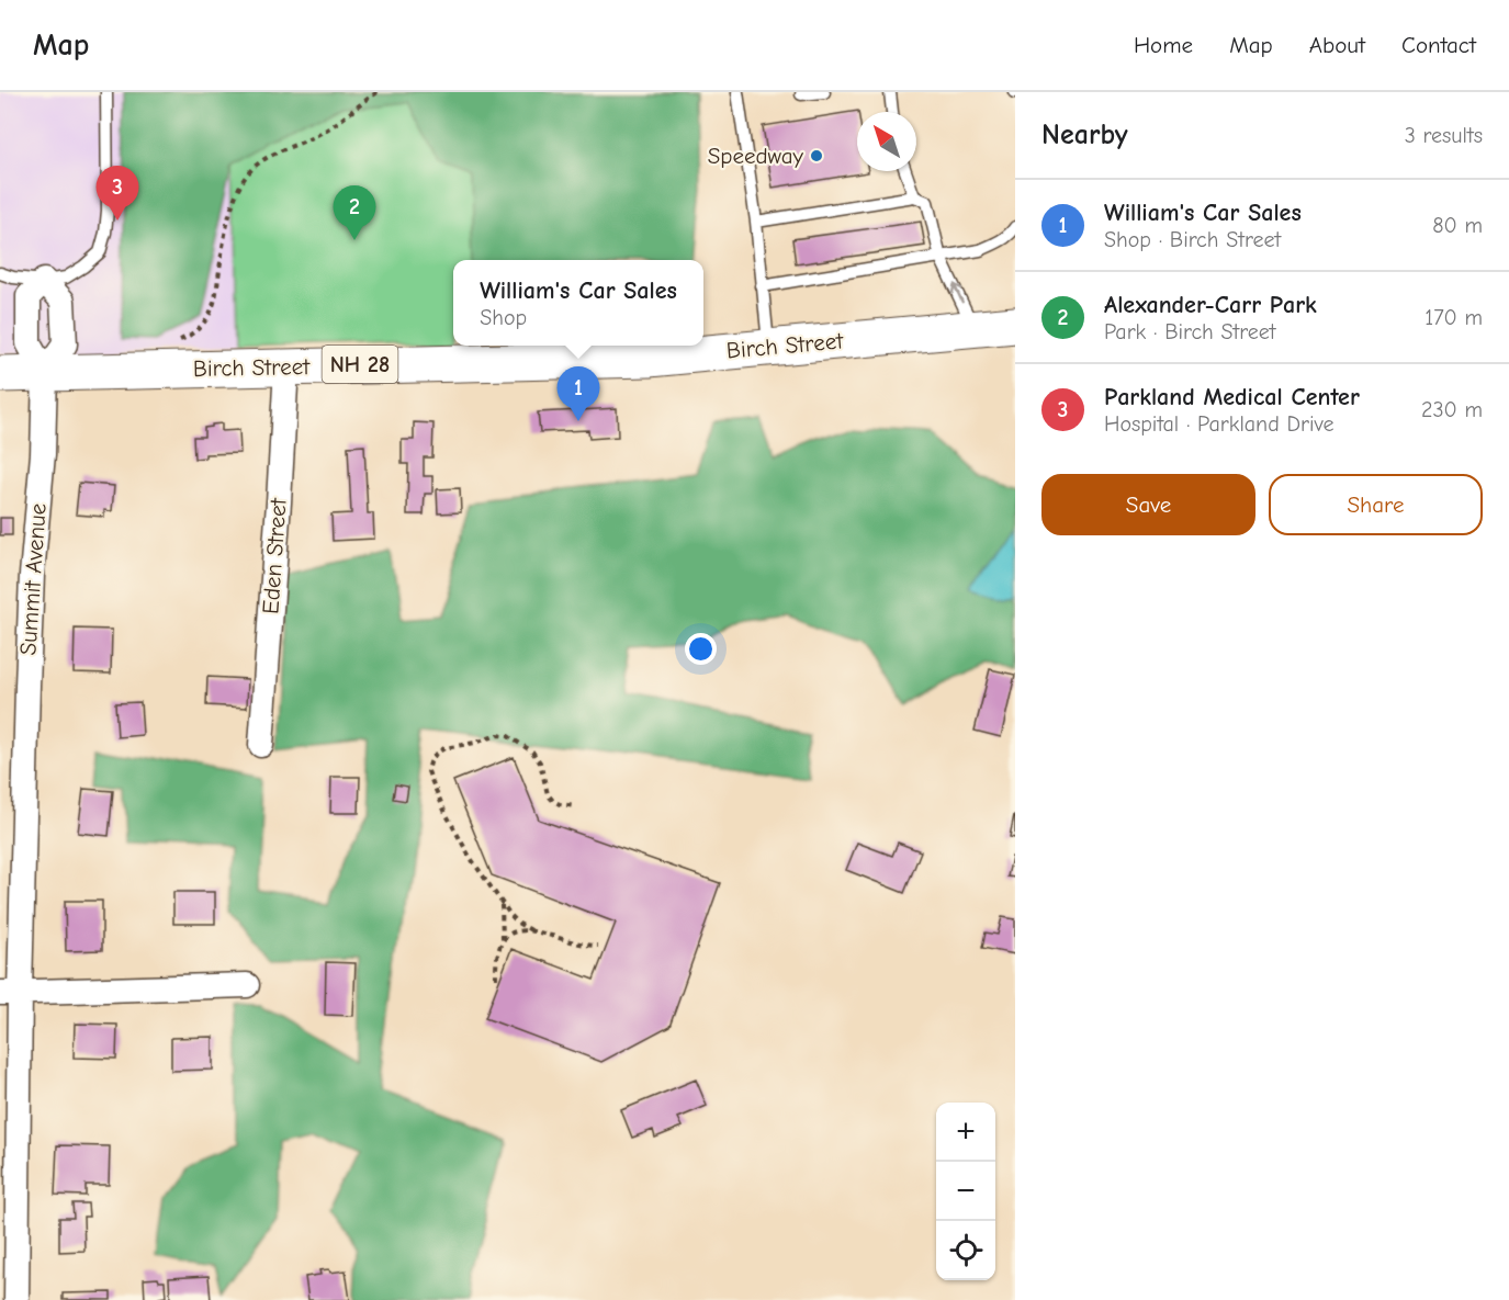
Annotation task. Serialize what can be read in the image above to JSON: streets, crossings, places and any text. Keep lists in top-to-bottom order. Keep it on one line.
{"streets":{"main road":["Birch Street","NH 28"],"street":["Eden Street","Summit Avenue"]},"crossings":[["Birch Street","Eden Street"],["Birch Street","Summit Avenue"]],"places":["Speedway"],"north":"top left","page":{"header":"Map","nav":["Home","Map","About","Contact"],"heading":["Nearby","3 results"],"pins":["3","2","1"],"list":[{"mark":"1","name":"William's Car Sales","note":"Shop · Birch Street","value":"80 m"},{"mark":"2","name":"Alexander-Carr Park","note":"Park · Birch Street","value":"170 m"},{"mark":"3","name":"Parkland Medical Center","note":"Hospital · Parkland Drive","value":"230 m"}],"popup":["William's Car Sales","Shop"],"buttons":["Save","Share"],"map_buttons":["+","−"]}}
